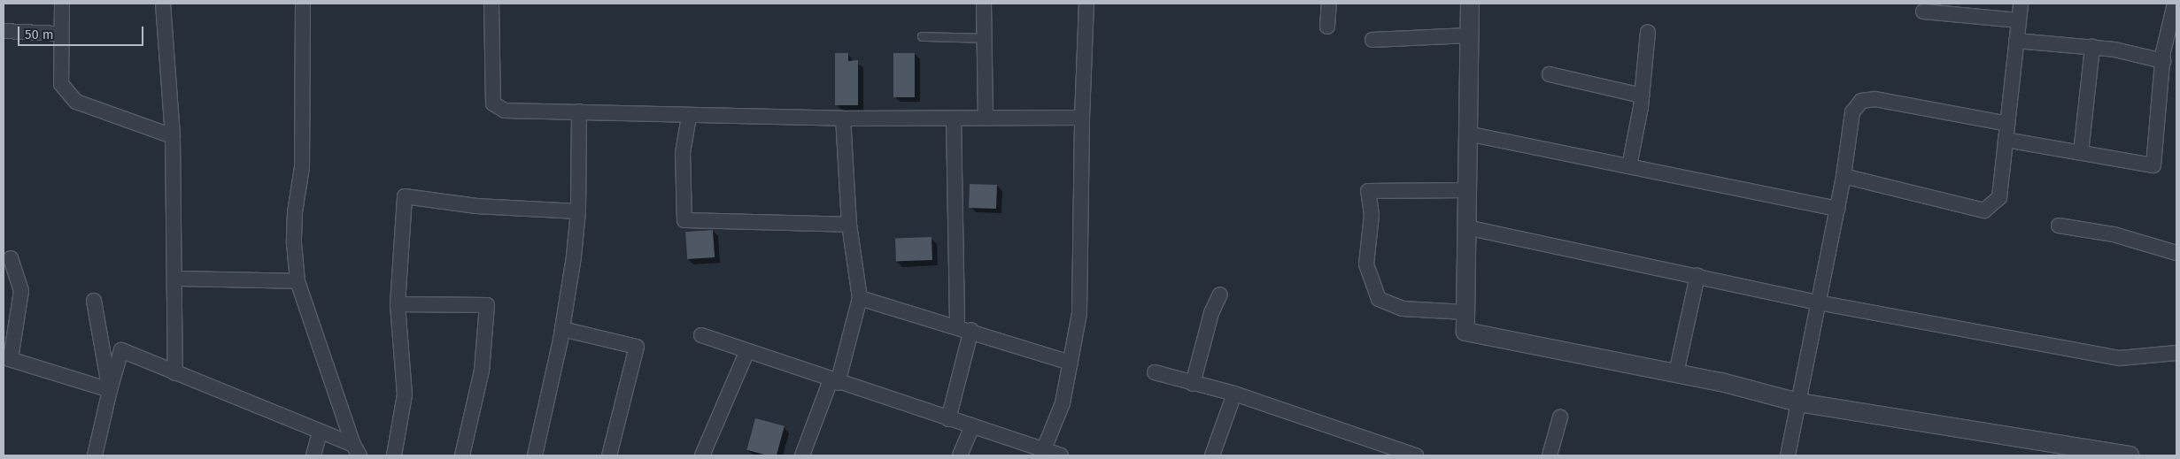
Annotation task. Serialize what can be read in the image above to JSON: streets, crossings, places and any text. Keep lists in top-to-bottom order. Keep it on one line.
{"scale_bar":"50 m"}
